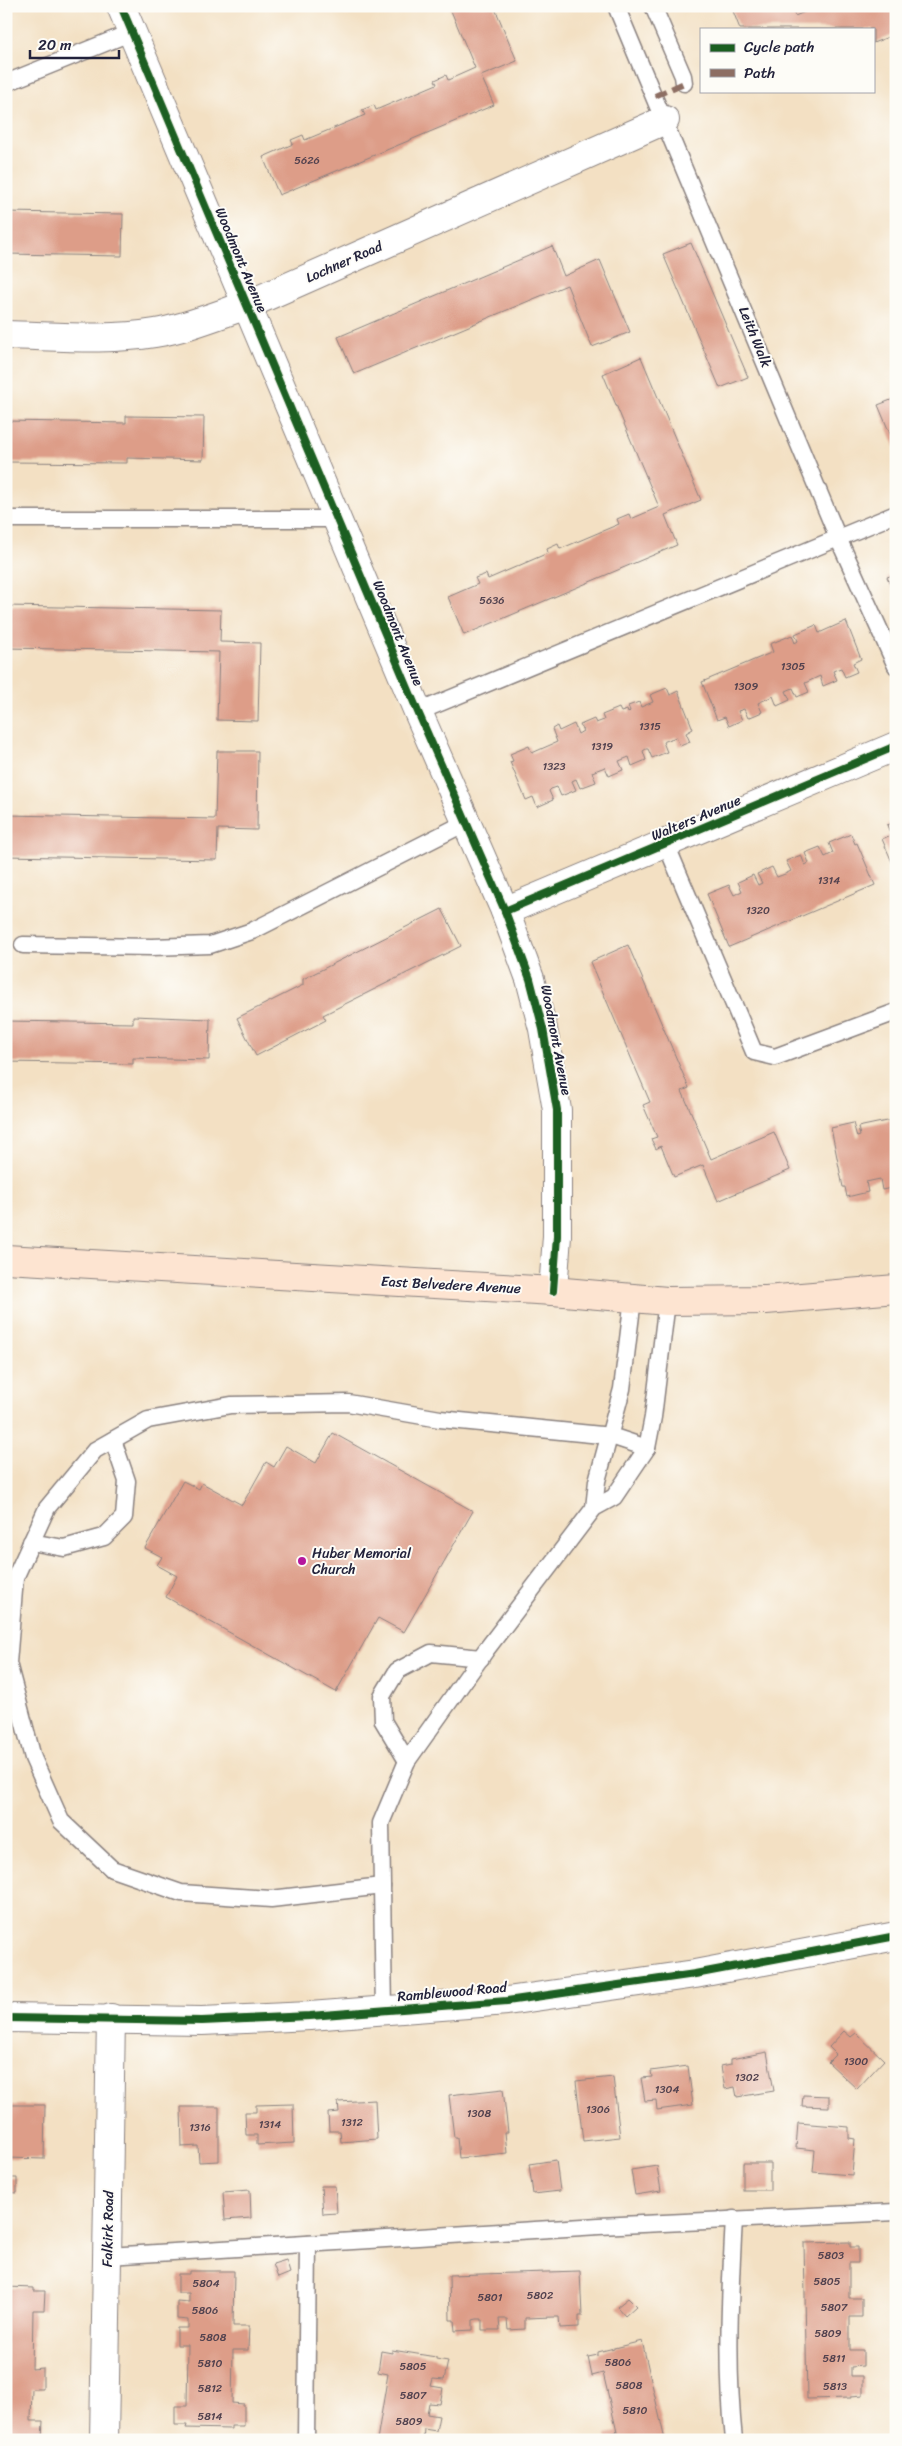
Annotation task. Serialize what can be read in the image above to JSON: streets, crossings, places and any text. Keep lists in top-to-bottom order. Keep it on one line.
{"streets":{"main road":["East Belvedere Avenue"],"street":["Woodmont Avenue","Lochner Road","Walters Avenue","Ramblewood Road","Falkirk Road"],"lane":["Leith Walk"]},"crossings":[["Woodmont Avenue","Lochner Road"],["Woodmont Avenue","Walters Avenue"],["Woodmont Avenue","East Belvedere Avenue"],["Lochner Road","Leith Walk"],["Ramblewood Road","Falkirk Road"]],"places":["Huber Memorial Church"],"house_numbers":["5626","5636","1305","1309","1315","1319","1323","1314","1320","1300","1302","1304","1306","1308","1312","1314","1316","5803","5805","5804","5802","5801","5807","5806","5809","5808","5811","5806","5810","5805","5808","5813","5812","5807","5810","5814","5809"],"legend":["Cycle path","Path"],"scale_bar":"20 m"}
